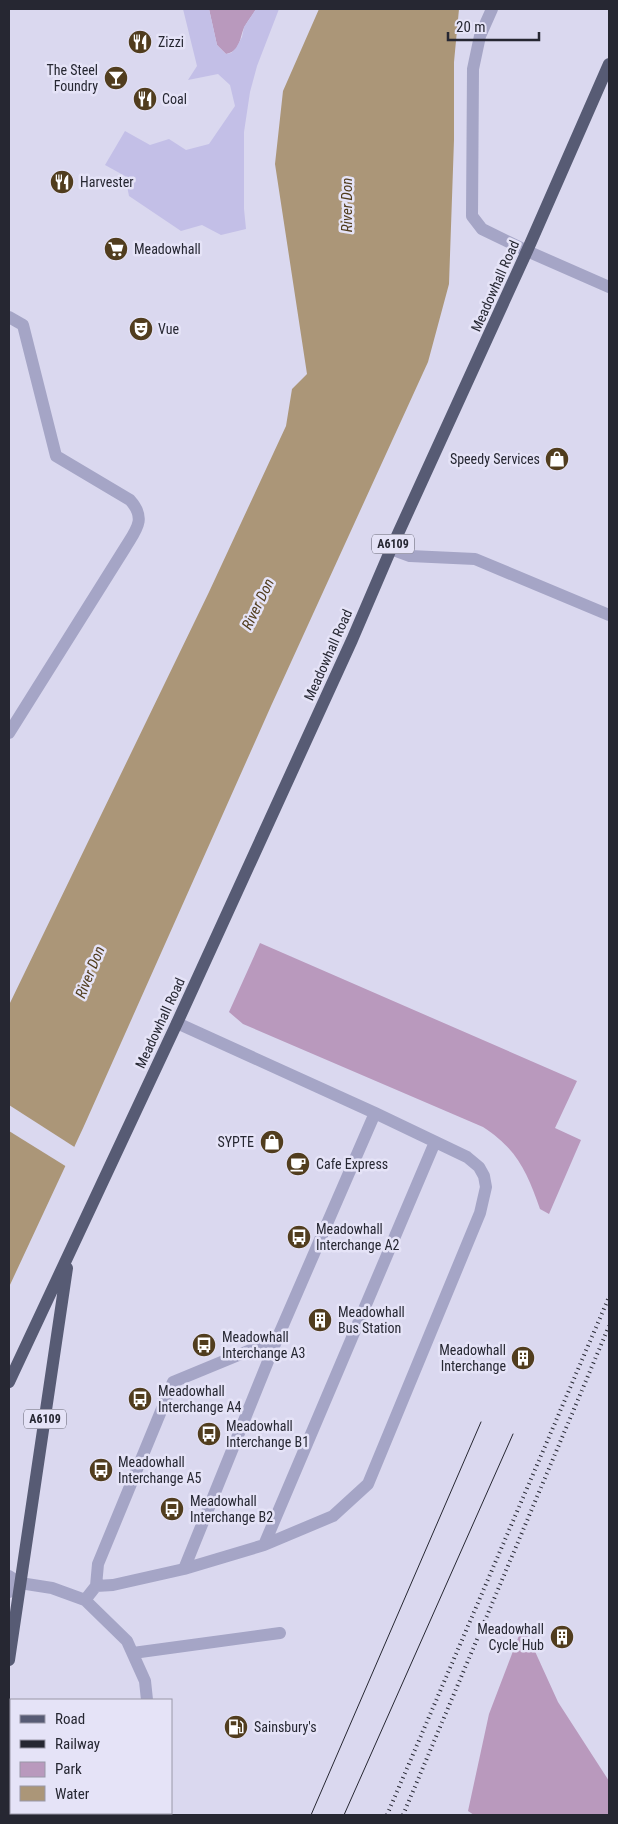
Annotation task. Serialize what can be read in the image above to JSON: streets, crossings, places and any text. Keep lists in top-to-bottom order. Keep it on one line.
{"streets":{"main road":["Meadowhall Road","A6109"]},"water":["River Don"],"places":{"restaurant":["Zizzi","Coal","Harvester"],"bar":["The Steel Foundry"],"supermarket":["Meadowhall"],"theatre":["Vue"],"shop":["Speedy Services","SYPTE"],"cafe":["Cafe Express"],"bus stop":["Meadowhall Interchange A2","Meadowhall Interchange A3","Meadowhall Interchange A4","Meadowhall Interchange B1","Meadowhall Interchange A5","Meadowhall Interchange B2"],"building":["Meadowhall Bus Station","Meadowhall Interchange","Meadowhall Cycle Hub"],"fuel station":["Sainsbury's"]},"legend":["Road","Railway","Park","Water"],"scale_bar":"20 m"}
